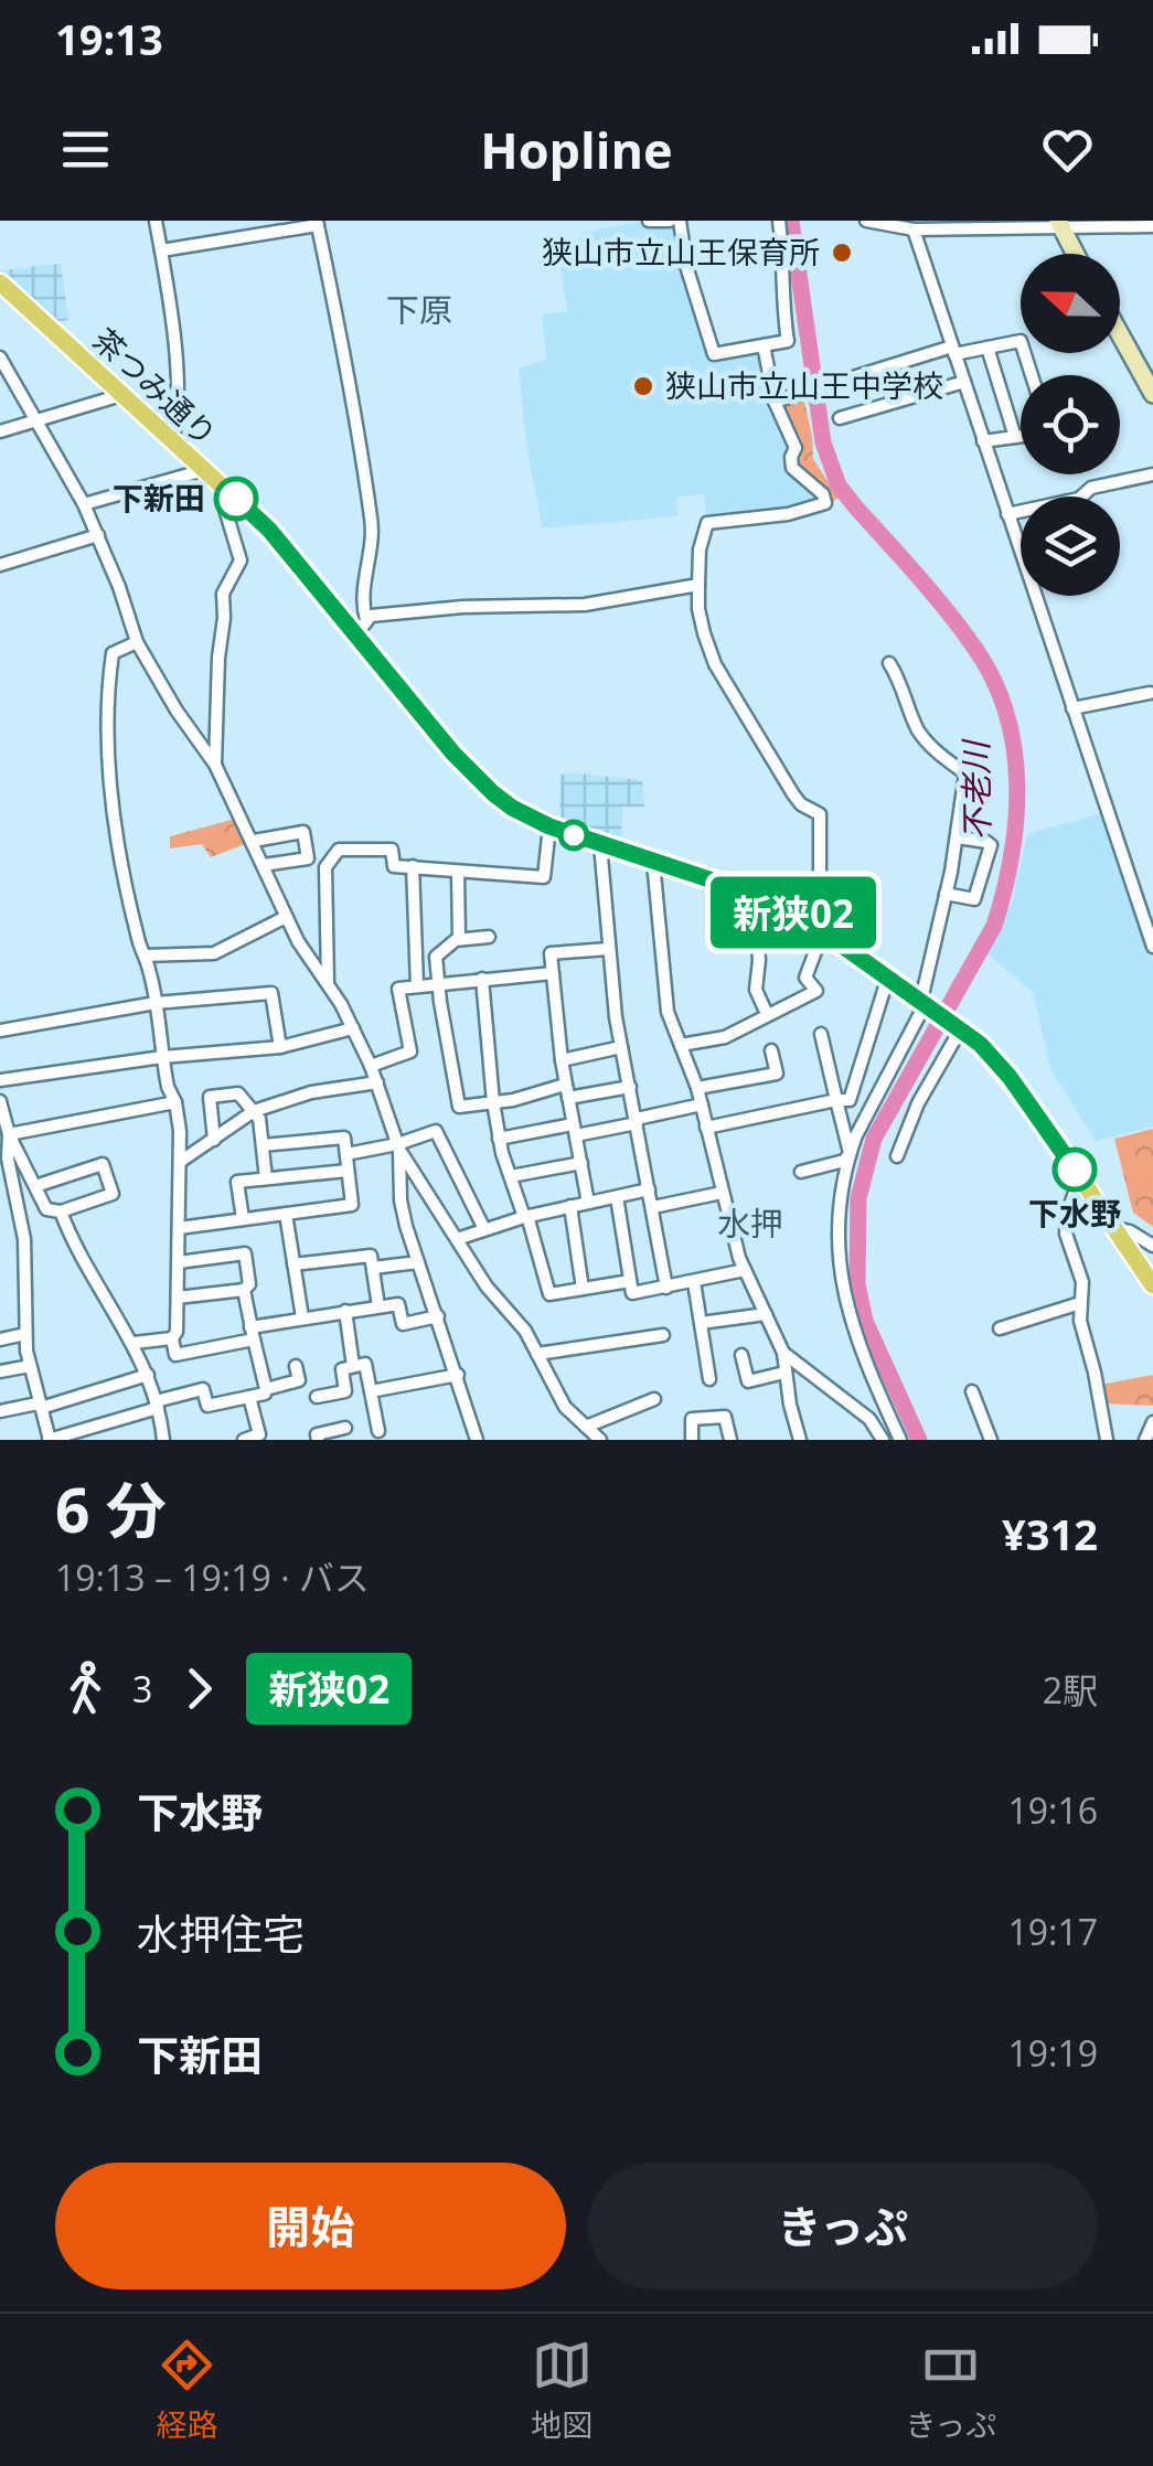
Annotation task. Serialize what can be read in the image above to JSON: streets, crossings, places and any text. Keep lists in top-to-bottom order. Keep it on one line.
{"streets":{"main road":["茶つみ通り"]},"districts":["下原","水押"],"water":["不老川"],"places":["狭山市立山王保育所","狭山市立山王中学校","下新田","下水野"],"lines":["bus line 新狭02"],"north":"left","page":{"status":"19:13","header":"Hopline","on_map":"新狭02","heading":["6 分","19:13 – 19:19 · バス","¥312"],"legs":["3","新狭02","2駅"],"list":[{"name":"下水野","value":"19:16"},{"name":"水押住宅","value":"19:17"},{"name":"下新田","value":"19:19"}],"buttons":["開始","きっぷ"],"tabs":["経路","地図","きっぷ"]}}
